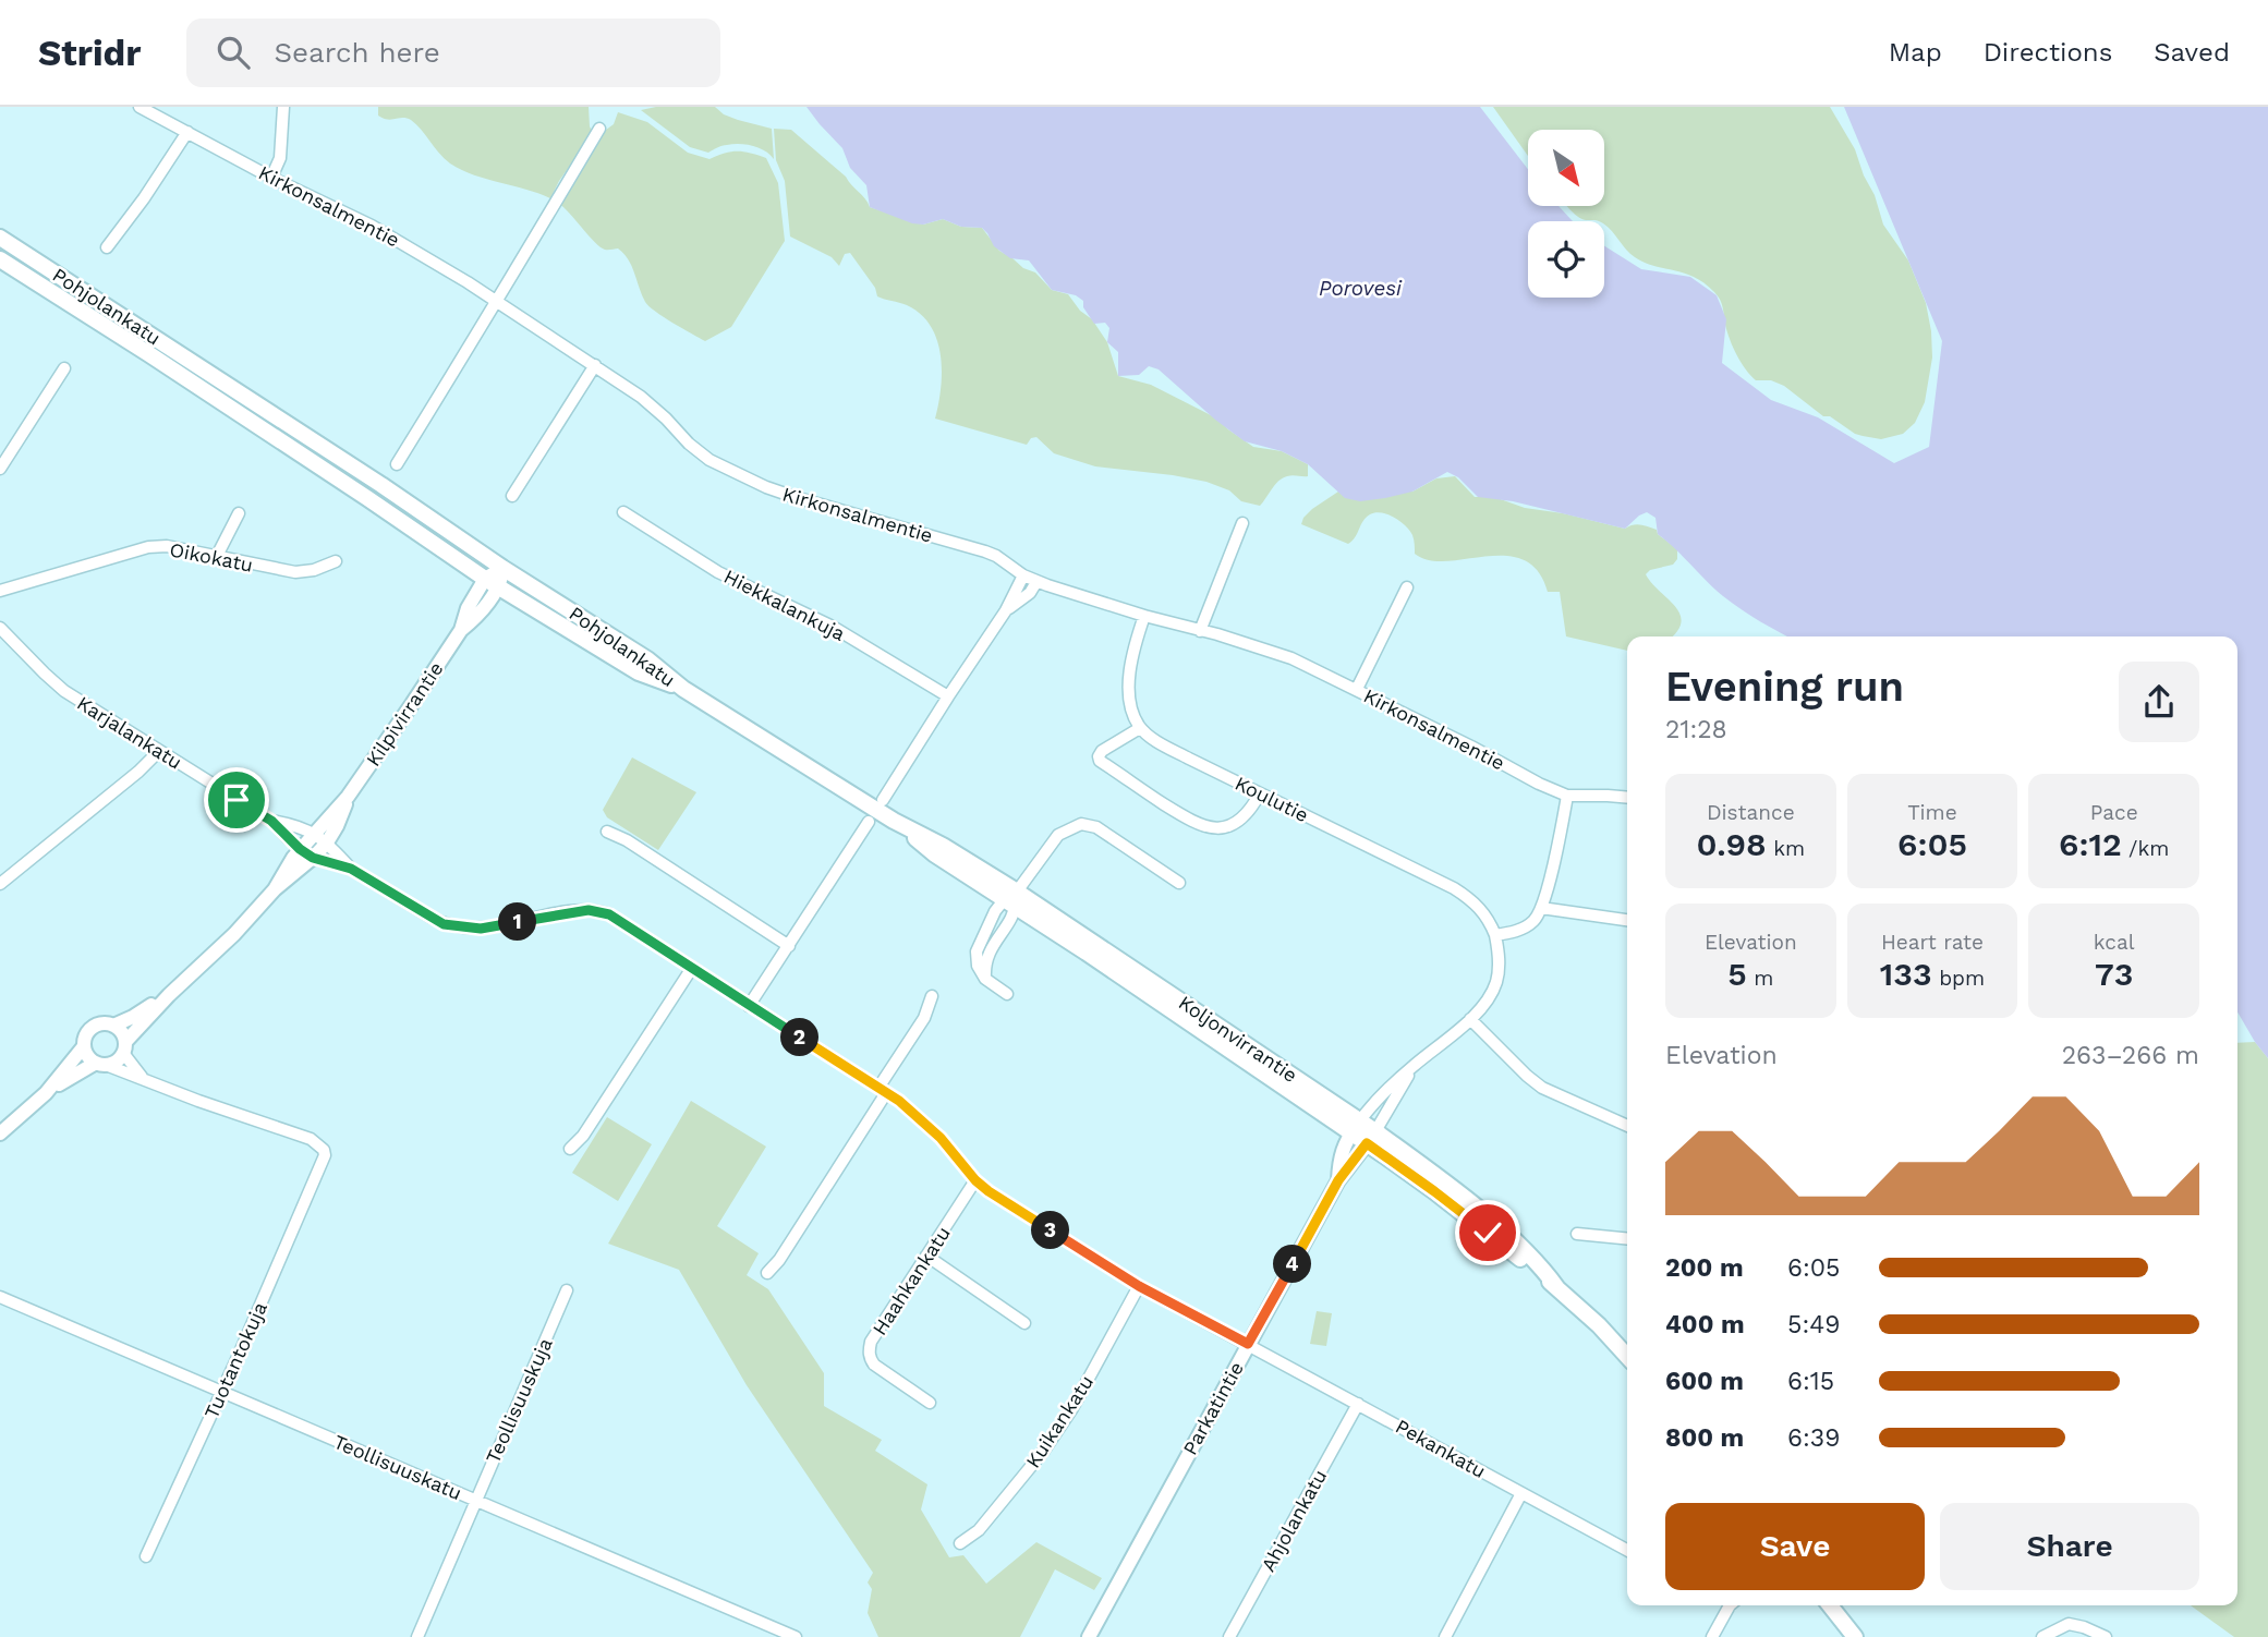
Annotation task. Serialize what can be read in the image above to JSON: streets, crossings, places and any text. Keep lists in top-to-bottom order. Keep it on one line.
{"streets":{"main road":["Pohjolankatu","Koljonvirrantie"],"street":["Kirkonsalmentie","Oikokatu","Hiekkalankuja","Kilpivirrantie","Karjalankatu","Koulutie","Haahkankatu","Tuotantokuja","Teollisuuskuja","Parkatintie","Kuikankatu","Pekankatu","Teollisuuskatu","Ahjolankatu"]},"crossings":[["Pohjolankatu","Kilpivirrantie"],["Pohjolankatu","Koljonvirrantie"],["Kilpivirrantie","Karjalankatu"],["Karjalankatu","Pekankatu"],["Koljonvirrantie","Parkatintie"],["Haahkankatu","Pekankatu"],["Tuotantokuja","Teollisuuskatu"],["Teollisuuskuja","Teollisuuskatu"],["Parkatintie","Pekankatu"],["Kuikankatu","Pekankatu"],["Pekankatu","Ahjolankatu"]],"water":["Porovesi"],"north":"bottom right","page":{"header":"Stridr","search":"Search here","nav":["Map","Directions","Saved"],"heading":["Evening run","21:28"],"stats":[["Distance","0.98 km"],["Time","6:05"],["Pace","6:12 /km"],["Elevation","5 m"],["Heart rate","133 bpm"],["kcal","73"]],"pins":["1","2","3","4"],"chart":["Elevation","263–266 m"],"list":[{"name":"200 m","note":"6:05"},{"name":"400 m","note":"5:49"},{"name":"600 m","note":"6:15"},{"name":"800 m","note":"6:39"}],"buttons":["Save","Share"]}}
